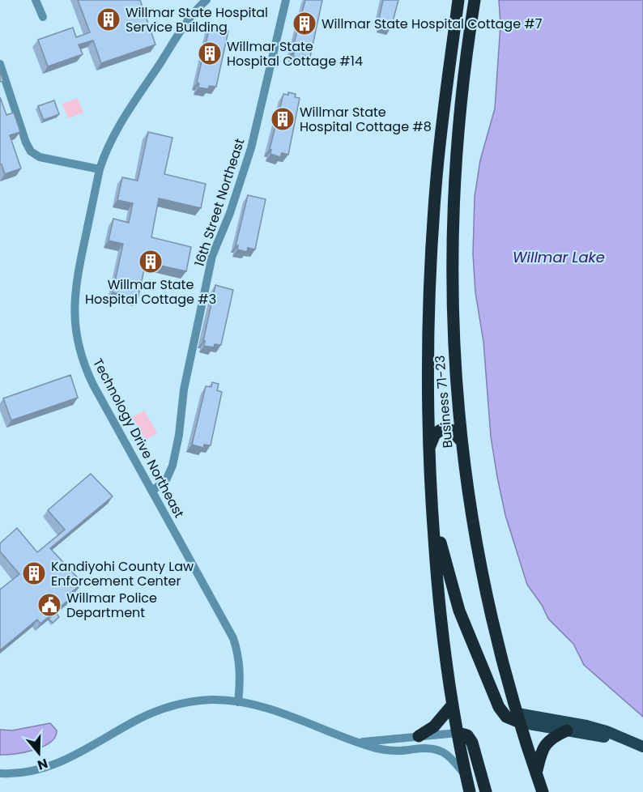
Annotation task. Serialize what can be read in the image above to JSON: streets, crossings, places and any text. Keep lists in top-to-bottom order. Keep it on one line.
{"streets":{"highway":["Business 71-23"],"street":["16th Street Northeast","Technology Drive Northeast"]},"crossings":[["16th Street Northeast","Technology Drive Northeast"]],"water":["Willmar Lake"],"places":{"building":["Willmar State Hospital Service Building","Willmar State Hospital Cottage #7","Willmar State Hospital Cottage #14","Willmar State Hospital Cottage #8","Willmar State Hospital Cottage #3","Kandiyohi County Law Enforcement Center"],"public building":["Willmar Police Department"]},"north":"bottom"}
